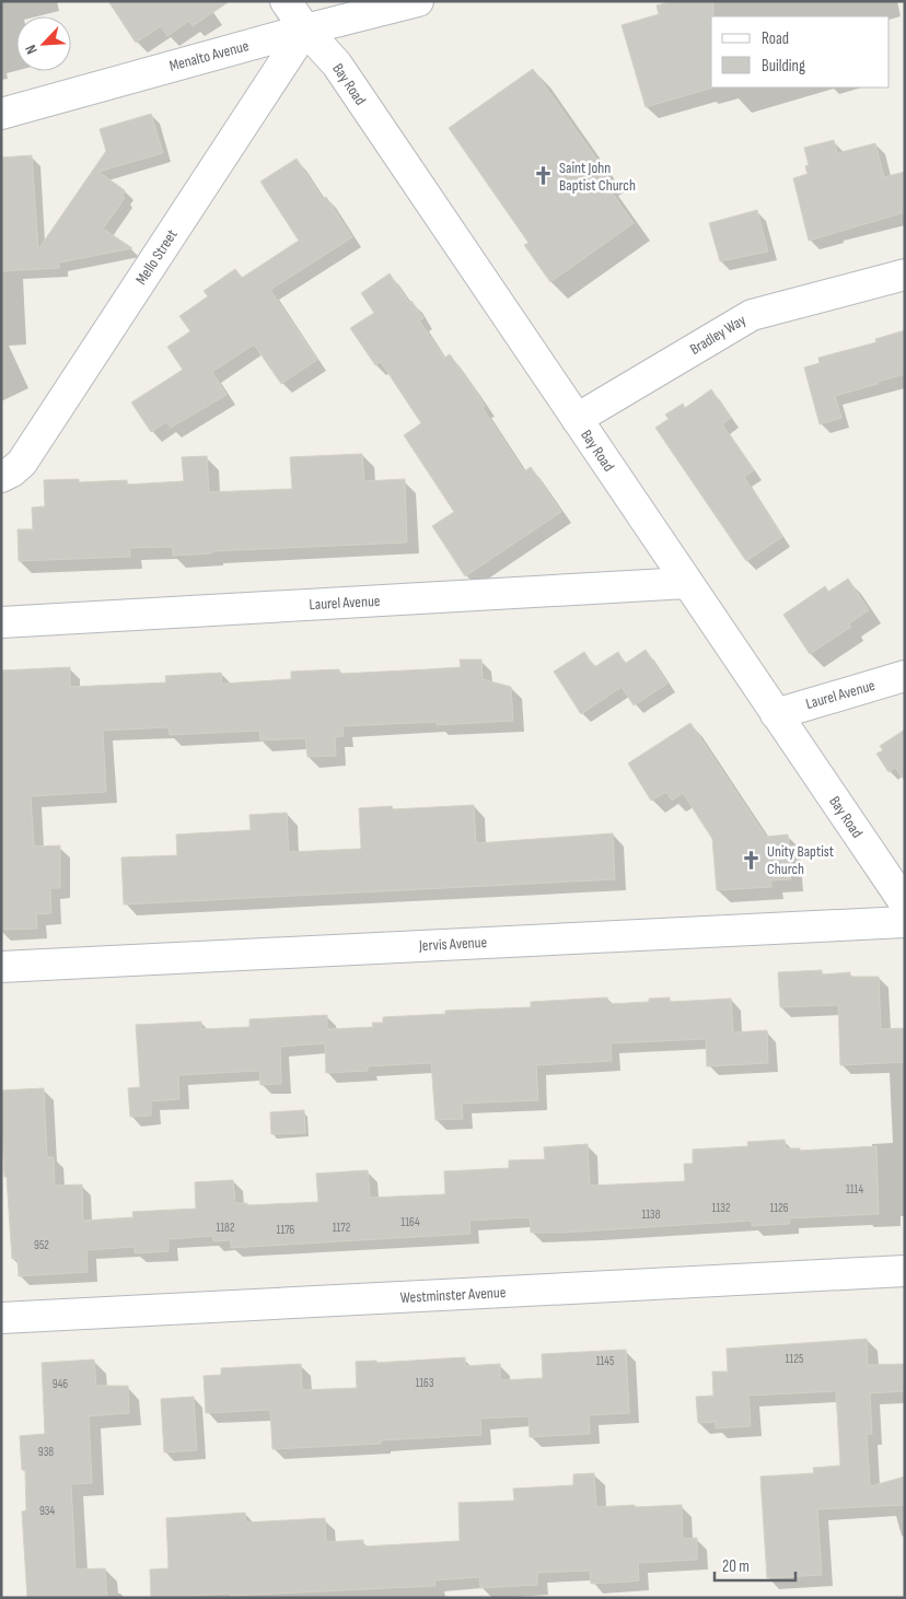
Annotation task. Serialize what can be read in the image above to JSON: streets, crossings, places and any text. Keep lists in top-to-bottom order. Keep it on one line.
{"streets":{"street":["Menalto Avenue","Bay Road","Mello Street","Bradley Way","Laurel Avenue","Jervis Avenue","Westminster Avenue"]},"crossings":[["Menalto Avenue","Bay Road"],["Menalto Avenue","Mello Street"],["Bay Road","Mello Street"],["Bay Road","Bradley Way"],["Bay Road","Laurel Avenue"]],"places":{"church":["Saint John Baptist Church","Unity Baptist Church"]},"house_numbers":["1114","1132","1126","1138","1164","1182","1172","1176","952","1125","1145","1163","946","938","934"],"legend":["Road","Building"],"scale_bar":"20 m","north":"bottom left"}
